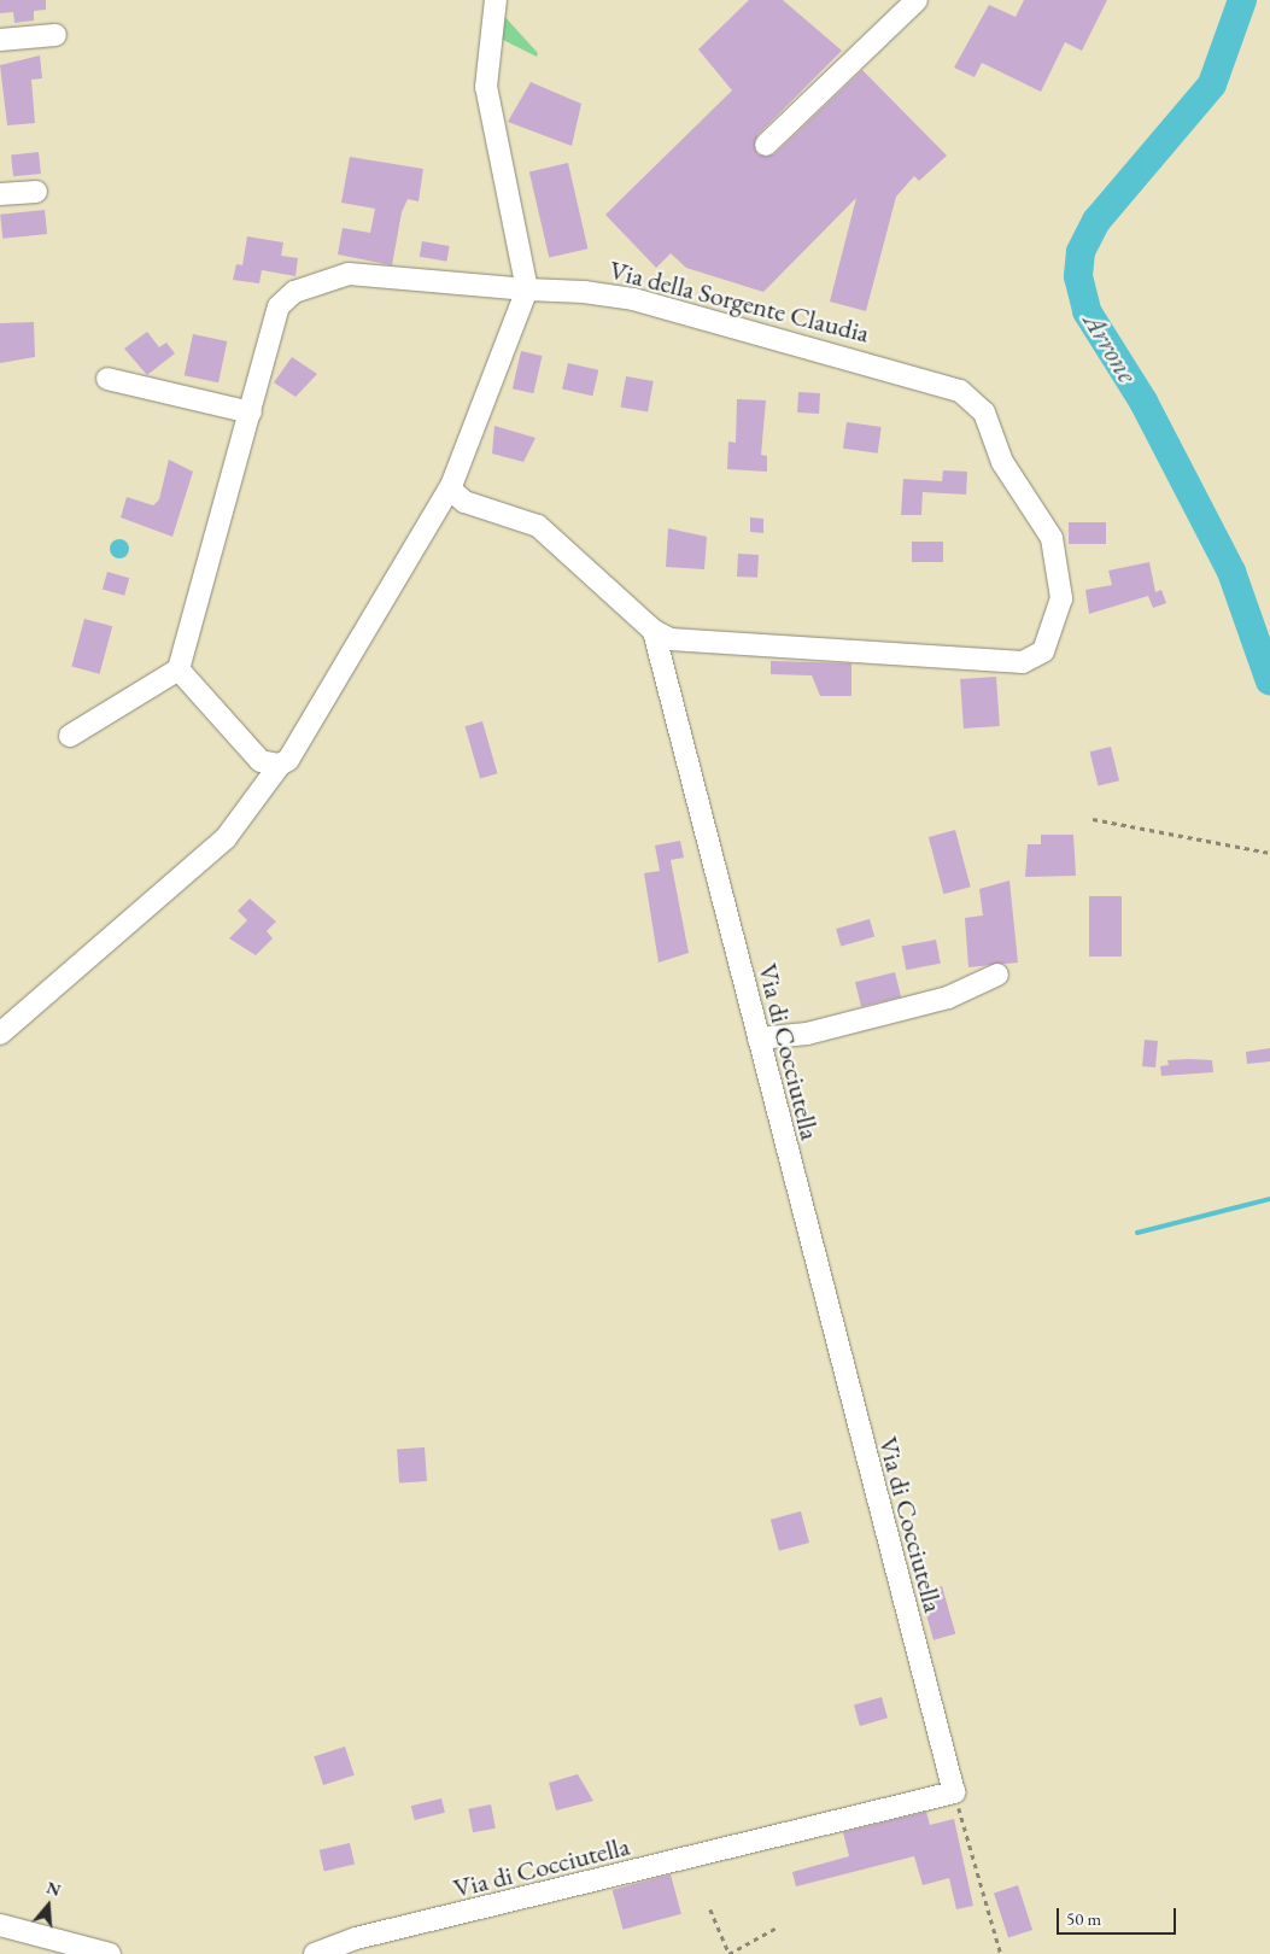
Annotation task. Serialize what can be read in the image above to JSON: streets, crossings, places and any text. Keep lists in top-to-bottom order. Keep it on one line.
{"streets":{"street":["Via della Sorgente Claudia","Via di Cocciutella"]},"crossings":[["Via della Sorgente Claudia","Via di Cocciutella"]],"water":["Arrone"],"scale_bar":"50 m","north":"top"}
